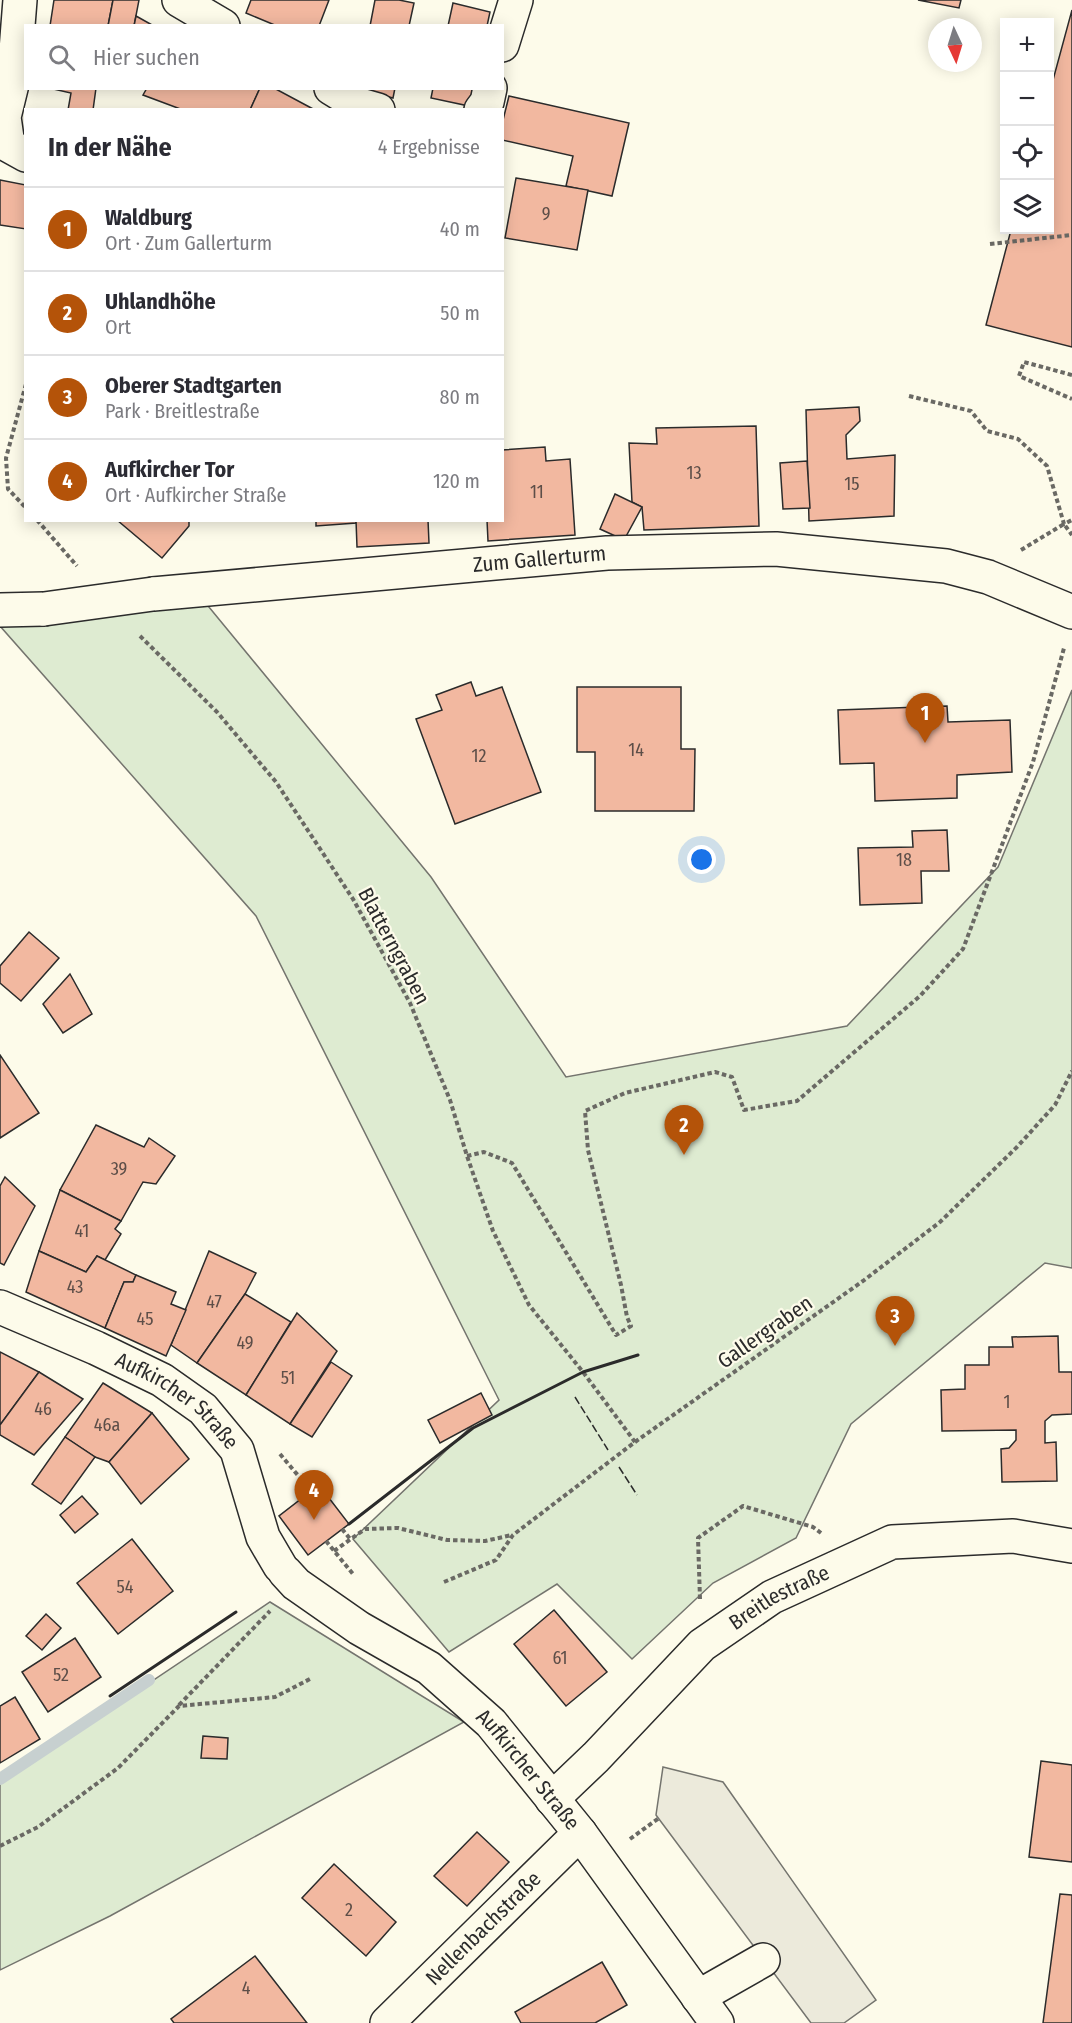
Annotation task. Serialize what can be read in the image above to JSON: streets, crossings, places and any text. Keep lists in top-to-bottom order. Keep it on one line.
{"streets":{"street":["Zum Gallerturm","Aufkircher Straße","Breitlestraße","Nellenbachstraße"],"path":["Blatterngraben","Gallergraben"]},"crossings":[["Blatterngraben","Gallergraben"],["Aufkircher Straße","Breitlestraße"],["Aufkircher Straße","Nellenbachstraße"]],"house_numbers":["9","13","15","11","14","12","18","39","41","43","47","45","49","51","1","46","46a","54","61","52","2","4"],"north":"bottom","page":{"map_buttons":["+","−"],"search":"Hier suchen","heading":["In der Nähe","4 Ergebnisse"],"list":[{"mark":"1","name":"Waldburg","note":"Ort · Zum Gallerturm","value":"40 m"},{"mark":"2","name":"Uhlandhöhe","note":"Ort","value":"50 m"},{"mark":"3","name":"Oberer Stadtgarten","note":"Park · Breitlestraße","value":"80 m"},{"mark":"4","name":"Aufkircher Tor","note":"Ort · Aufkircher Straße","value":"120 m"}],"pins":["1","2","3","4"]}}
